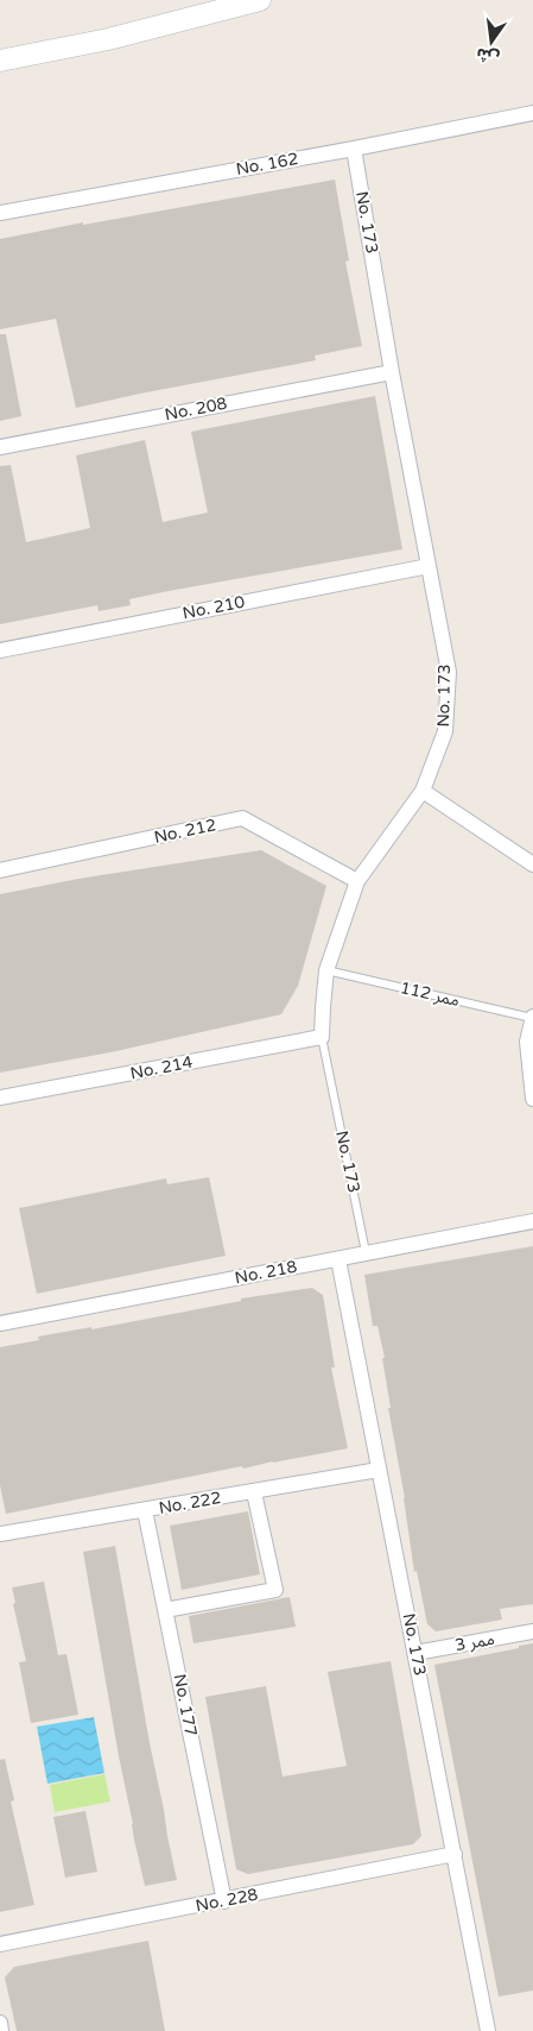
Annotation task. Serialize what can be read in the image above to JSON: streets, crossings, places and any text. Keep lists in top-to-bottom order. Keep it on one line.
{"streets":{"street":["No. 162","No. 173","No. 208","No. 210","No. 212","No. 214","No. 218","No. 222","ممر 3","No. 177","No. 228"],"lane":["ممر 112"]},"crossings":[["No. 162","No. 173"],["No. 173","No. 208"],["No. 173","No. 210"],["No. 173","No. 212"],["No. 173","ممر 112"],["No. 173","No. 214"],["No. 173","No. 218"],["No. 173","No. 222"],["No. 173","ممر 3"],["No. 173","No. 228"],["No. 222","No. 177"],["No. 177","No. 228"]],"north":"bottom"}
